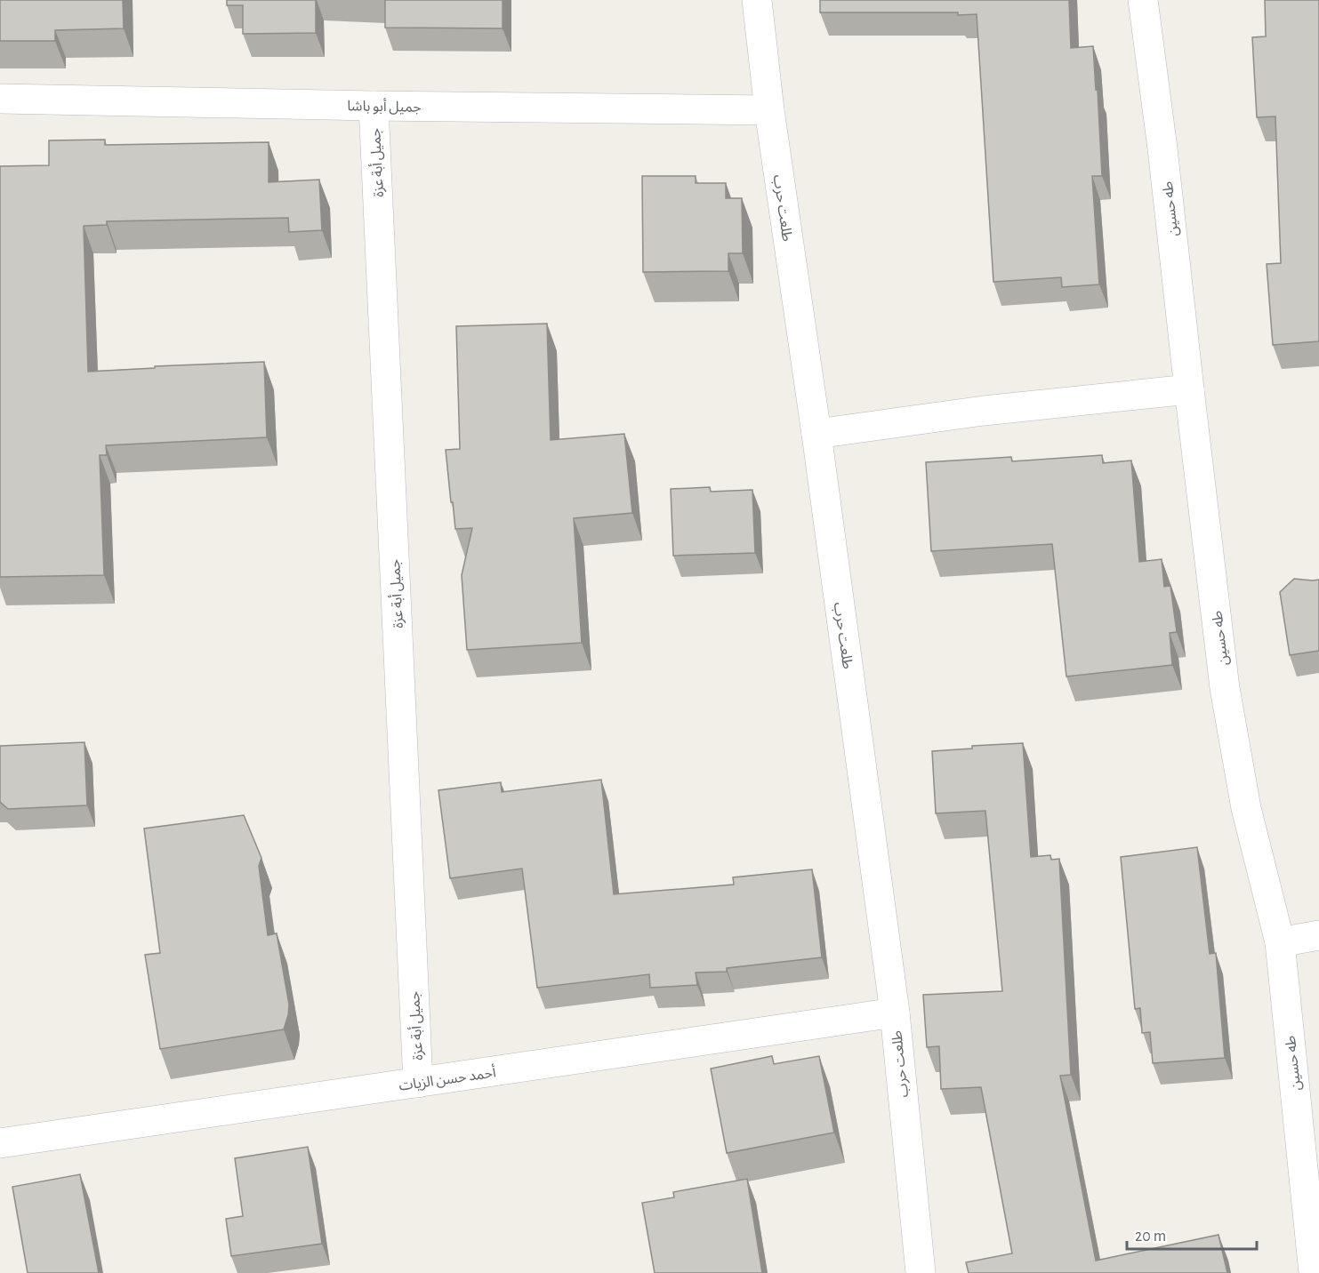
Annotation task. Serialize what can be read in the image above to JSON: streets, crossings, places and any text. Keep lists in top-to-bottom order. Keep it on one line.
{"streets":{"street":["جميل أبو باشا","جميل أبة عزة","طلعت حرب","طه حسين","أحمد حسن الزيات"]},"crossings":[["جميل أبو باشا","جميل أبة عزة"],["جميل أبو باشا","طلعت حرب"],["جميل أبة عزة","أحمد حسن الزيات"],["طلعت حرب","أحمد حسن الزيات"]],"scale_bar":"20 m"}
